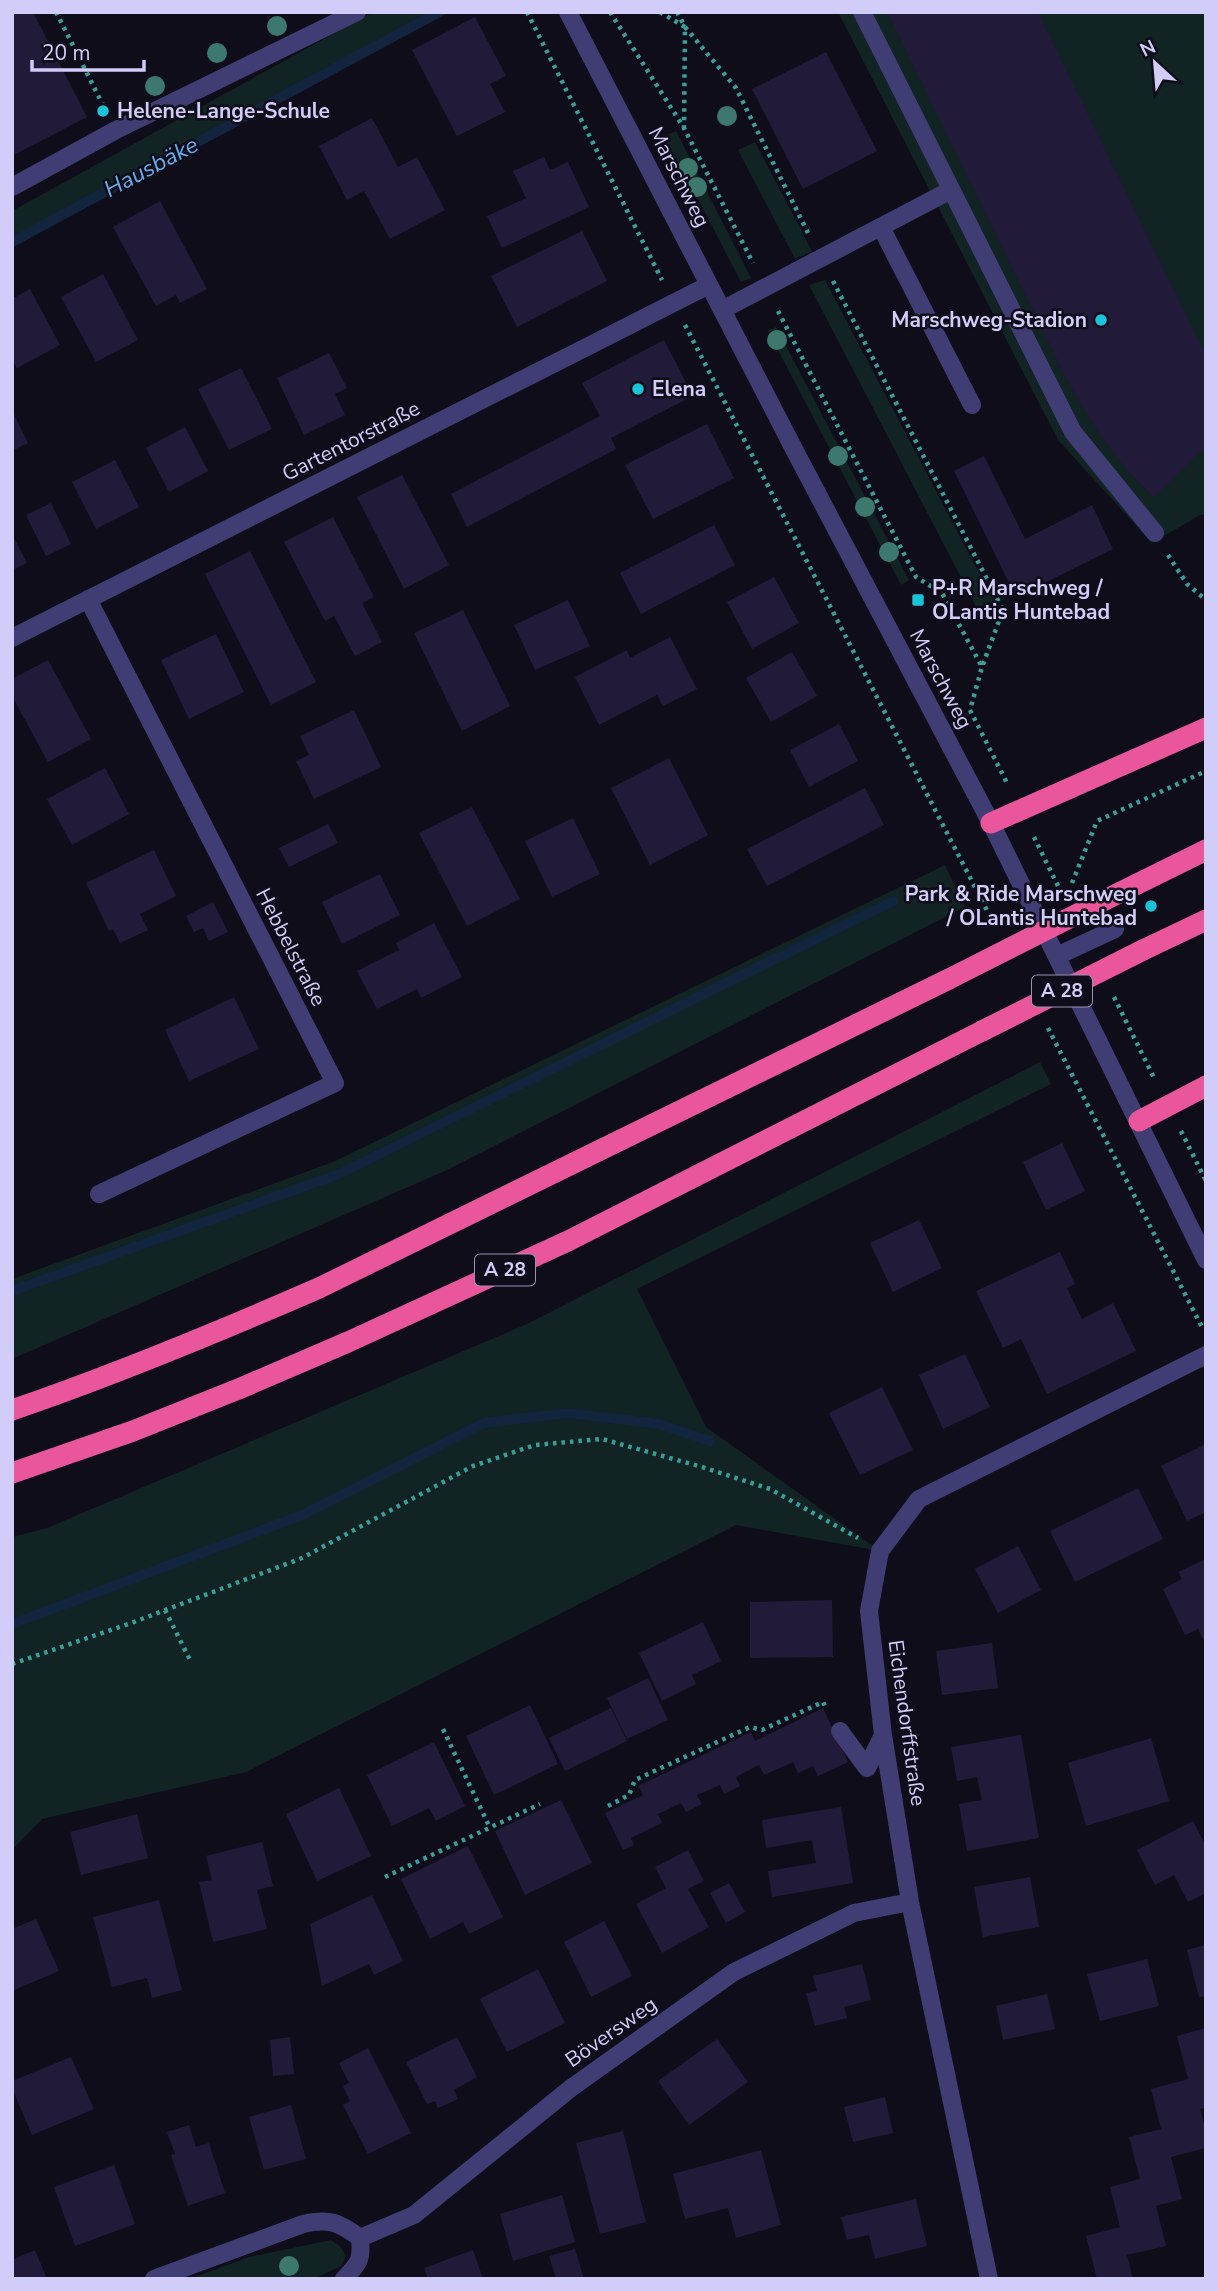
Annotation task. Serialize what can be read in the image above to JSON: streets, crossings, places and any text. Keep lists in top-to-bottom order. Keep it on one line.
{"streets":{"highway":["A 28"],"street":["Marschweg","Gartentorstraße","Hebbelstraße","Eichendorffstraße","Böversweg"]},"crossings":[["Marschweg","Gartentorstraße"],["Gartentorstraße","Hebbelstraße"],["Eichendorffstraße","Böversweg"]],"water":["Hausbäke"],"places":{"other":["Helene-Lange-Schule","Marschweg-Stadion","Elena","Park & Ride Marschweg / OLantis Huntebad"],"transit":["P+R Marschweg / OLantis Huntebad"]},"scale_bar":"20 m","north":"top left"}
